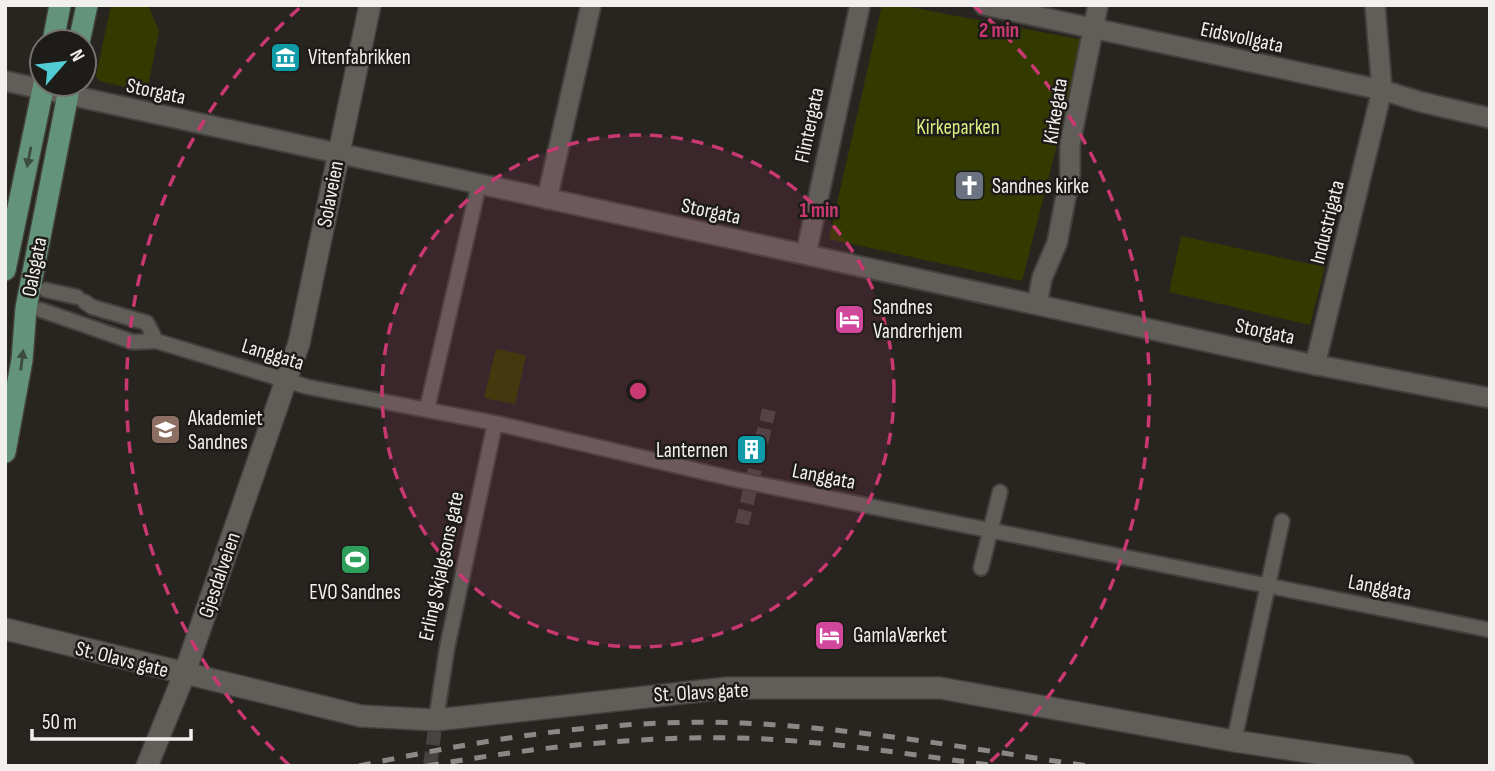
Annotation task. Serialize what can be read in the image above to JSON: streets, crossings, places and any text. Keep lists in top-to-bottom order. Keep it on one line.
{"streets":{"main road":["Oalsgata"],"street":["Eidsvollgata","Storgata","Kirkegata","Flintergata","Solaveien","Industrigata","Langgata","Erling Skjalgsons gate","Gjesdalveien","St. Olavs gate"]},"crossings":[["Eidsvollgata","Kirkegata"],["Eidsvollgata","Industrigata"],["Storgata","Kirkegata"],["Storgata","Flintergata"],["Storgata","Solaveien"],["Storgata","Industrigata"],["Solaveien","Langgata"],["Solaveien","Gjesdalveien"],["Langgata","Erling Skjalgsons gate"],["Langgata","Gjesdalveien"],["Erling Skjalgsons gate","St. Olavs gate"],["Gjesdalveien","St. Olavs gate"]],"parks":["Kirkeparken"],"places":{"museum":["Vitenfabrikken"],"church":["Sandnes kirke"],"hotel":["Sandnes Vandrerhjem","GamlaVærket"],"school or university":["Akademiet Sandnes"],"building":["Lanternen"],"sports":["EVO Sandnes"]},"scale_bar":"50 m","north":"top right","rings":["2 min","1 min"]}
